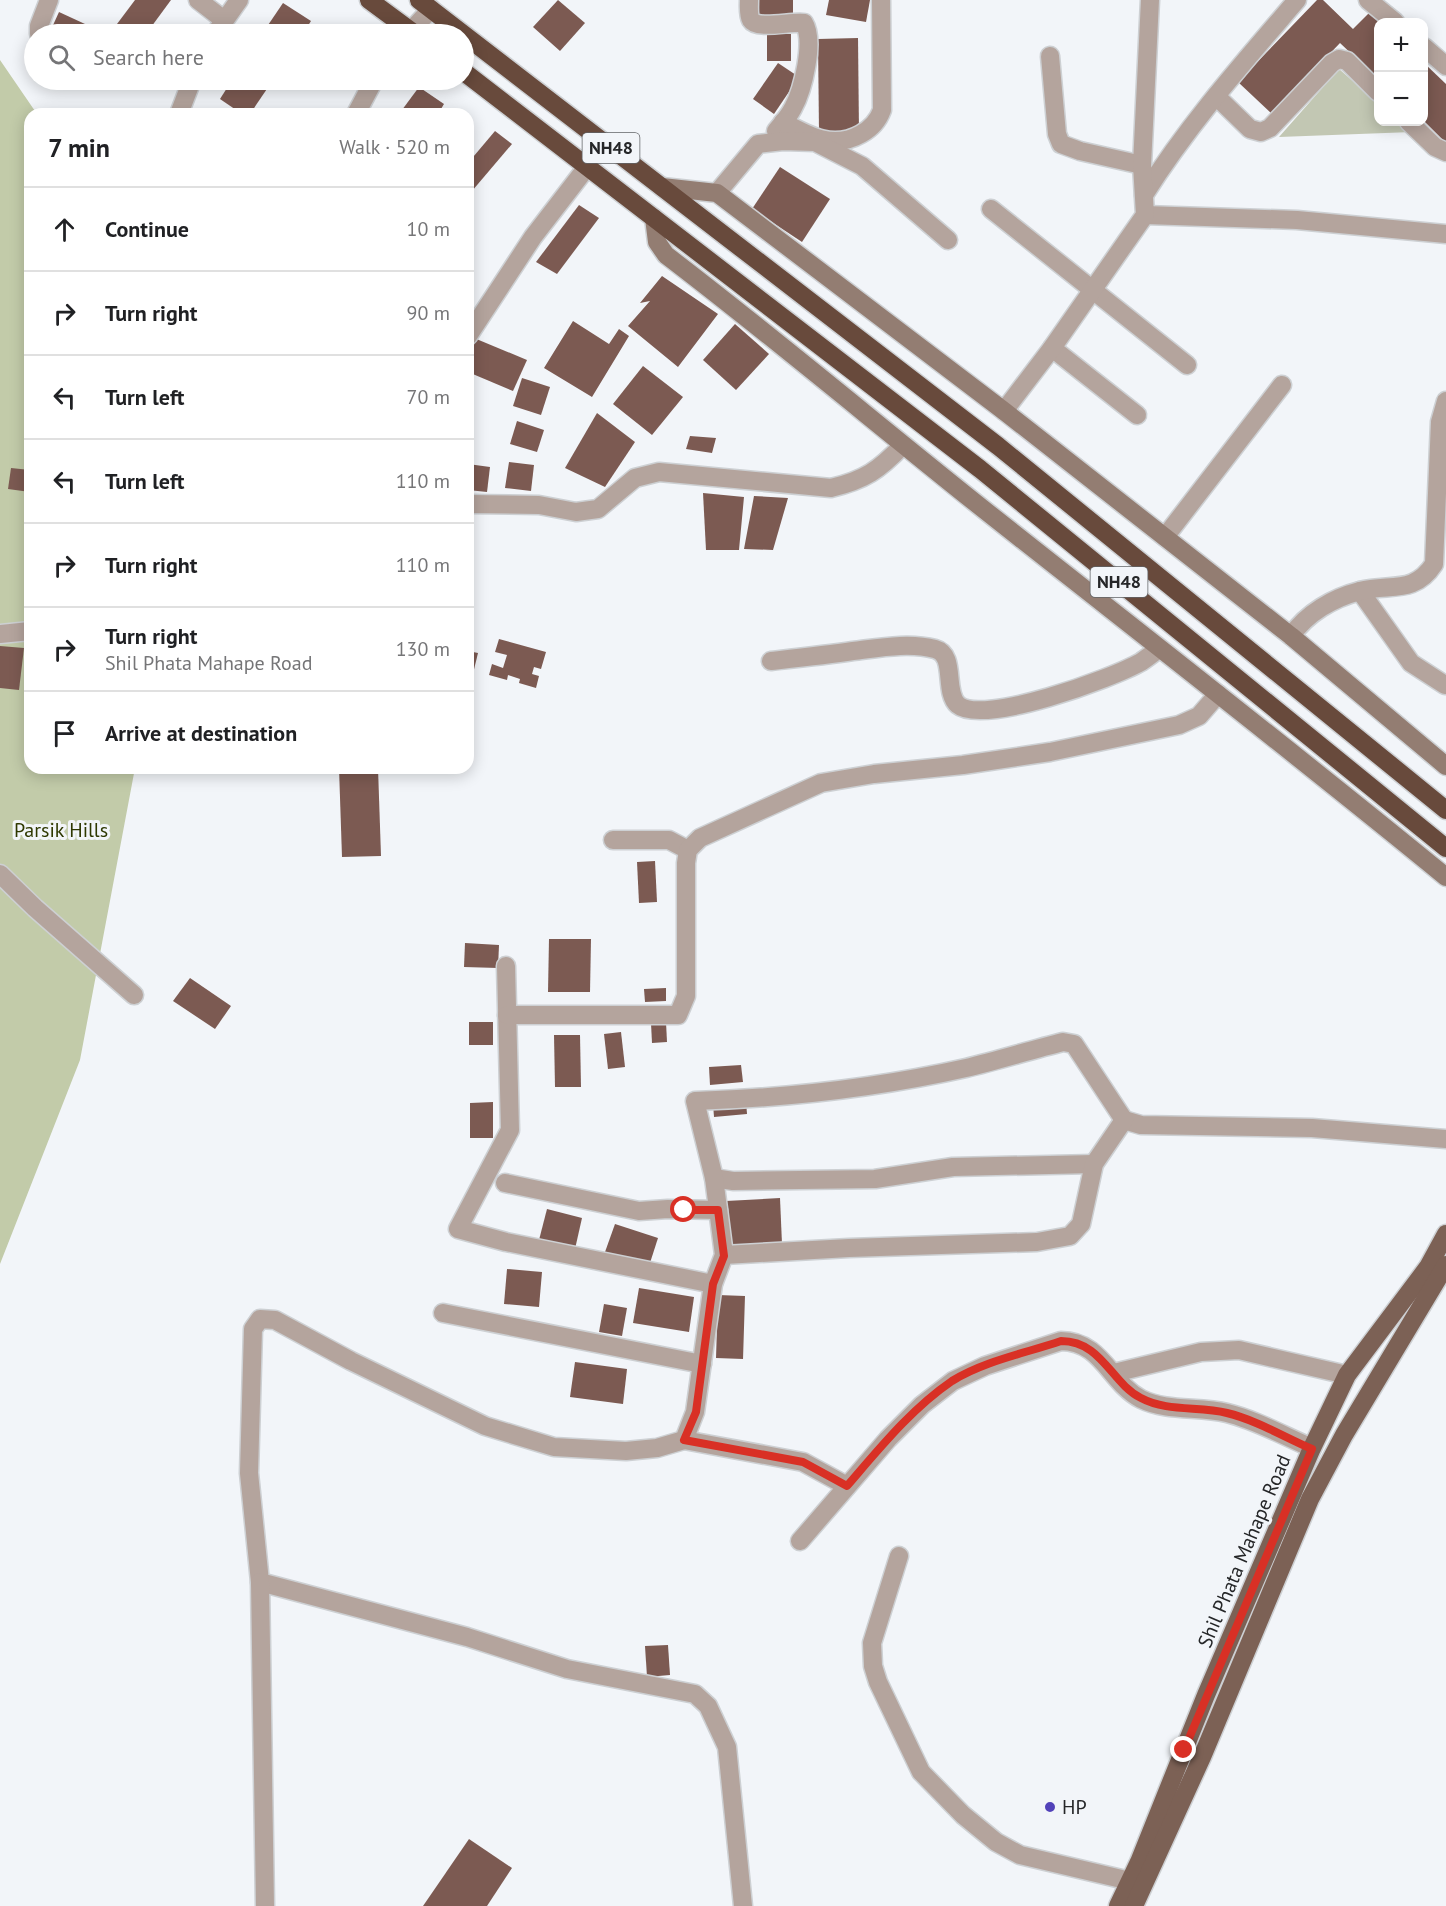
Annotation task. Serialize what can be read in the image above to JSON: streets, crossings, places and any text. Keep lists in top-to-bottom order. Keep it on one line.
{"streets":{"highway":["NH48"],"main road":["Shil Phata Mahape Road"]},"parks":["Parsik Hills"],"places":["HP"],"page":{"map_buttons":["+","−"],"search":"Search here","heading":["7 min","Walk · 520 m"],"list":[["Continue","10 m"],["Turn right","90 m"],["Turn left","70 m"],["Turn left","110 m"],["Turn right","110 m"],["Turn right","Shil Phata Mahape Road","130 m"],"Arrive at destination"]}}
